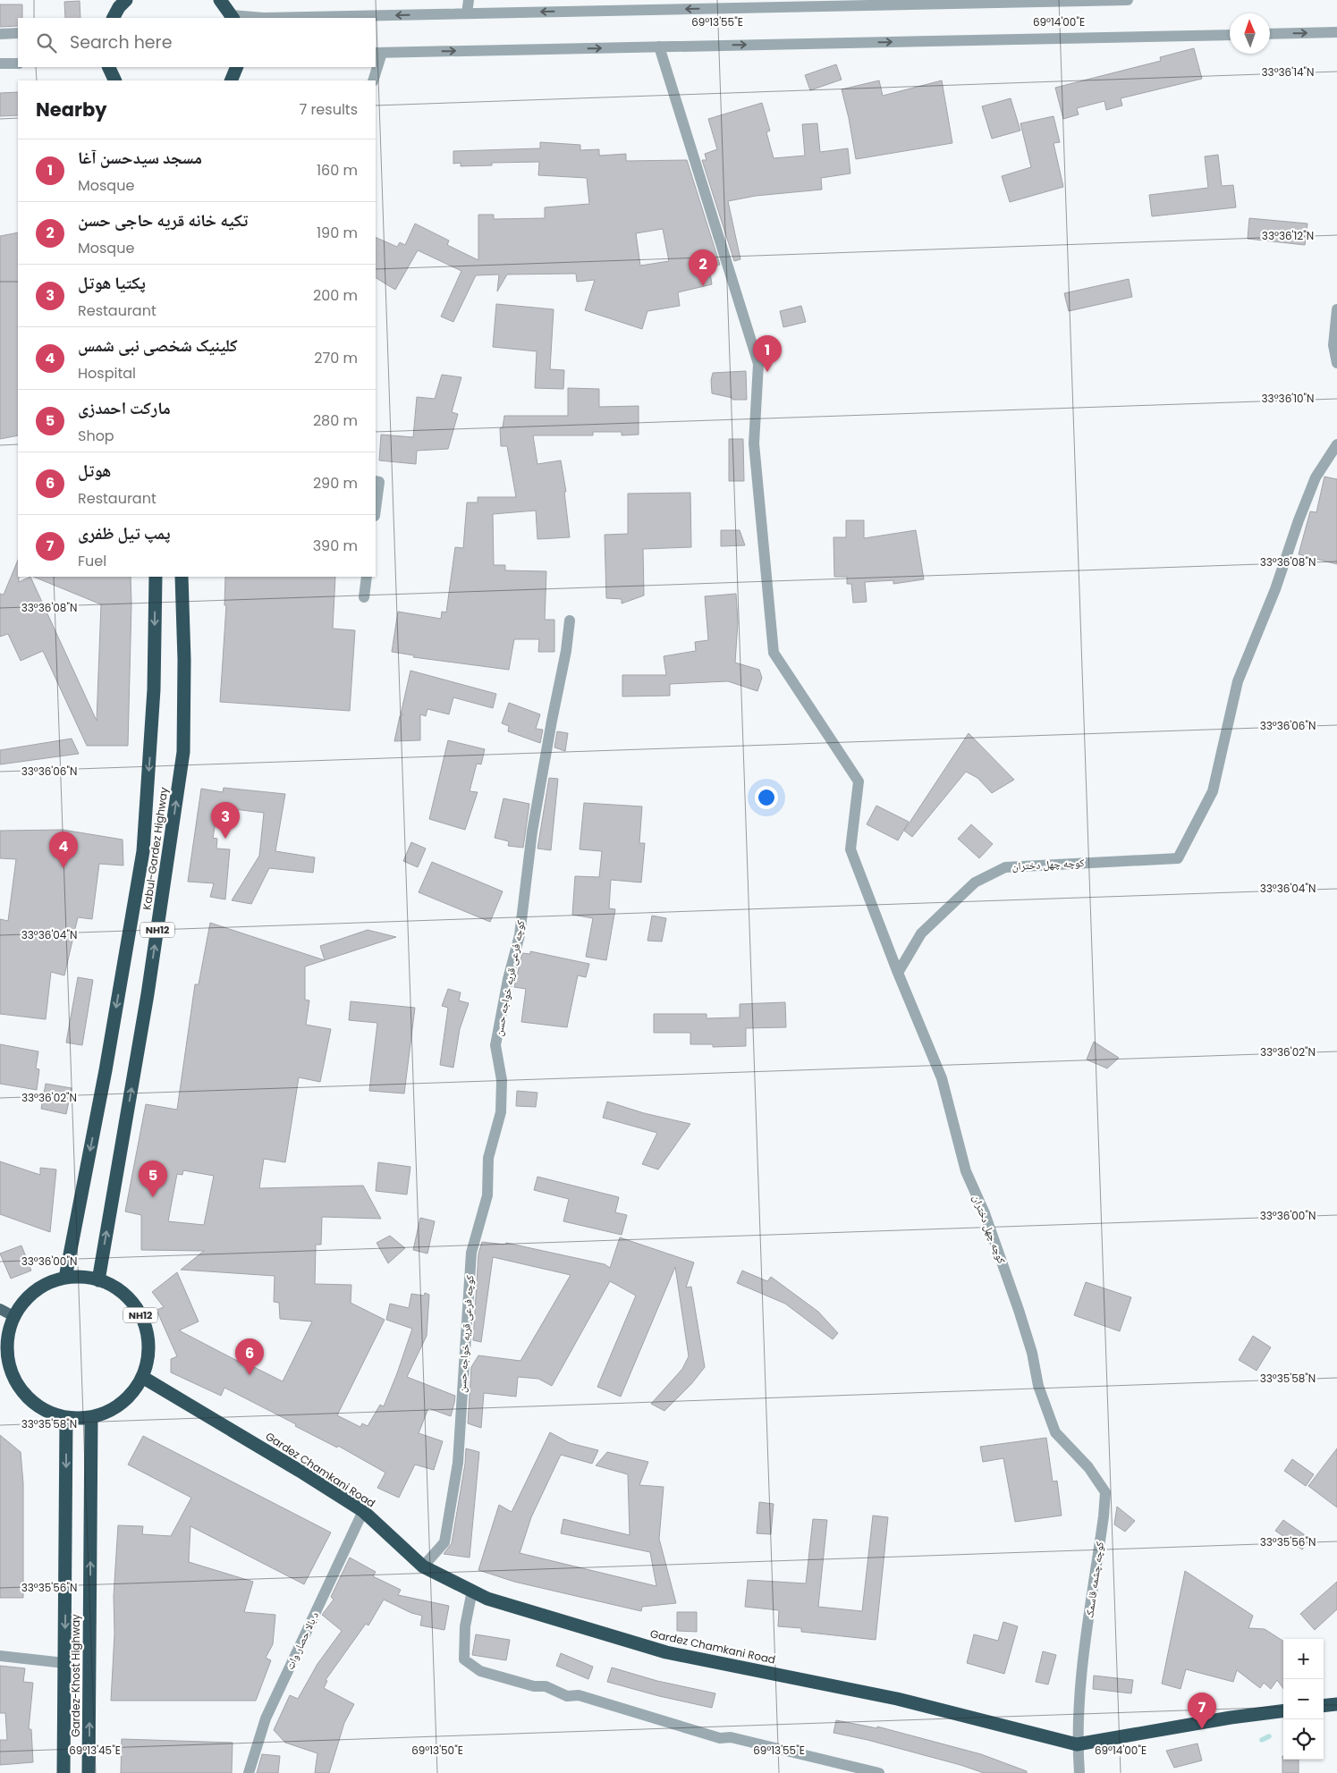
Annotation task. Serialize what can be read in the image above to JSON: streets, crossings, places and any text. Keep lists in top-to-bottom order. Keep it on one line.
{"streets":{"highway":["Kabul-Gardez Highway","NH12","Gardez Chamkani Road","Gardez-Khost Highway"],"street":["کوچه چهل دختران","کوچه فرعی قریه خواجه حسن","کوچه چشمه قاسمک","د بالا حصار واټ"]},"crossings":[["Kabul-Gardez Highway","NH12"],["Kabul-Gardez Highway","Gardez Chamkani Road"],["Kabul-Gardez Highway","Gardez-Khost Highway"],["کوچه چهل دختران","کوچه چشمه قاسمک"],["NH12","Gardez Chamkani Road"],["NH12","Gardez-Khost Highway"],["کوچه فرعی قریه خواجه حسن","Gardez Chamkani Road"],["Gardez Chamkani Road","کوچه چشمه قاسمک"],["Gardez Chamkani Road","د بالا حصار واټ"],["Gardez Chamkani Road","Gardez-Khost Highway"]],"north":"top","page":{"search":"Search here","heading":["Nearby","7 results"],"list":[{"mark":"1","name":"مسجد سیدحسن آغا","note":"Mosque","value":"160 m"},{"mark":"2","name":"تکیه خانه قریه حاجی حسن","note":"Mosque","value":"190 m"},{"mark":"3","name":"پکتیا هوتل","note":"Restaurant","value":"200 m"},{"mark":"4","name":"کلینیک شخصی نبی شمس","note":"Hospital","value":"270 m"},{"mark":"5","name":"مارکت احمدزی","note":"Shop","value":"280 m"},{"mark":"6","name":"هوتل","note":"Restaurant","value":"290 m"},{"mark":"7","name":"پمپ تیل ظفری","note":"Fuel","value":"390 m"}],"pins":["2","1","3","4","5","6","7"],"map_buttons":["+","−"]},"coordinates":["69°13'55\"E","69°14'00\"E","33°36'14\"N","33°36'12\"N","33°36'10\"N","33°36'08\"N","33°36'06\"N","33°36'04\"N","33°36'02\"N","33°36'00\"N","33°35'58\"N","33°35'56\"N","69°13'45\"E","69°13'50\"E"]}
